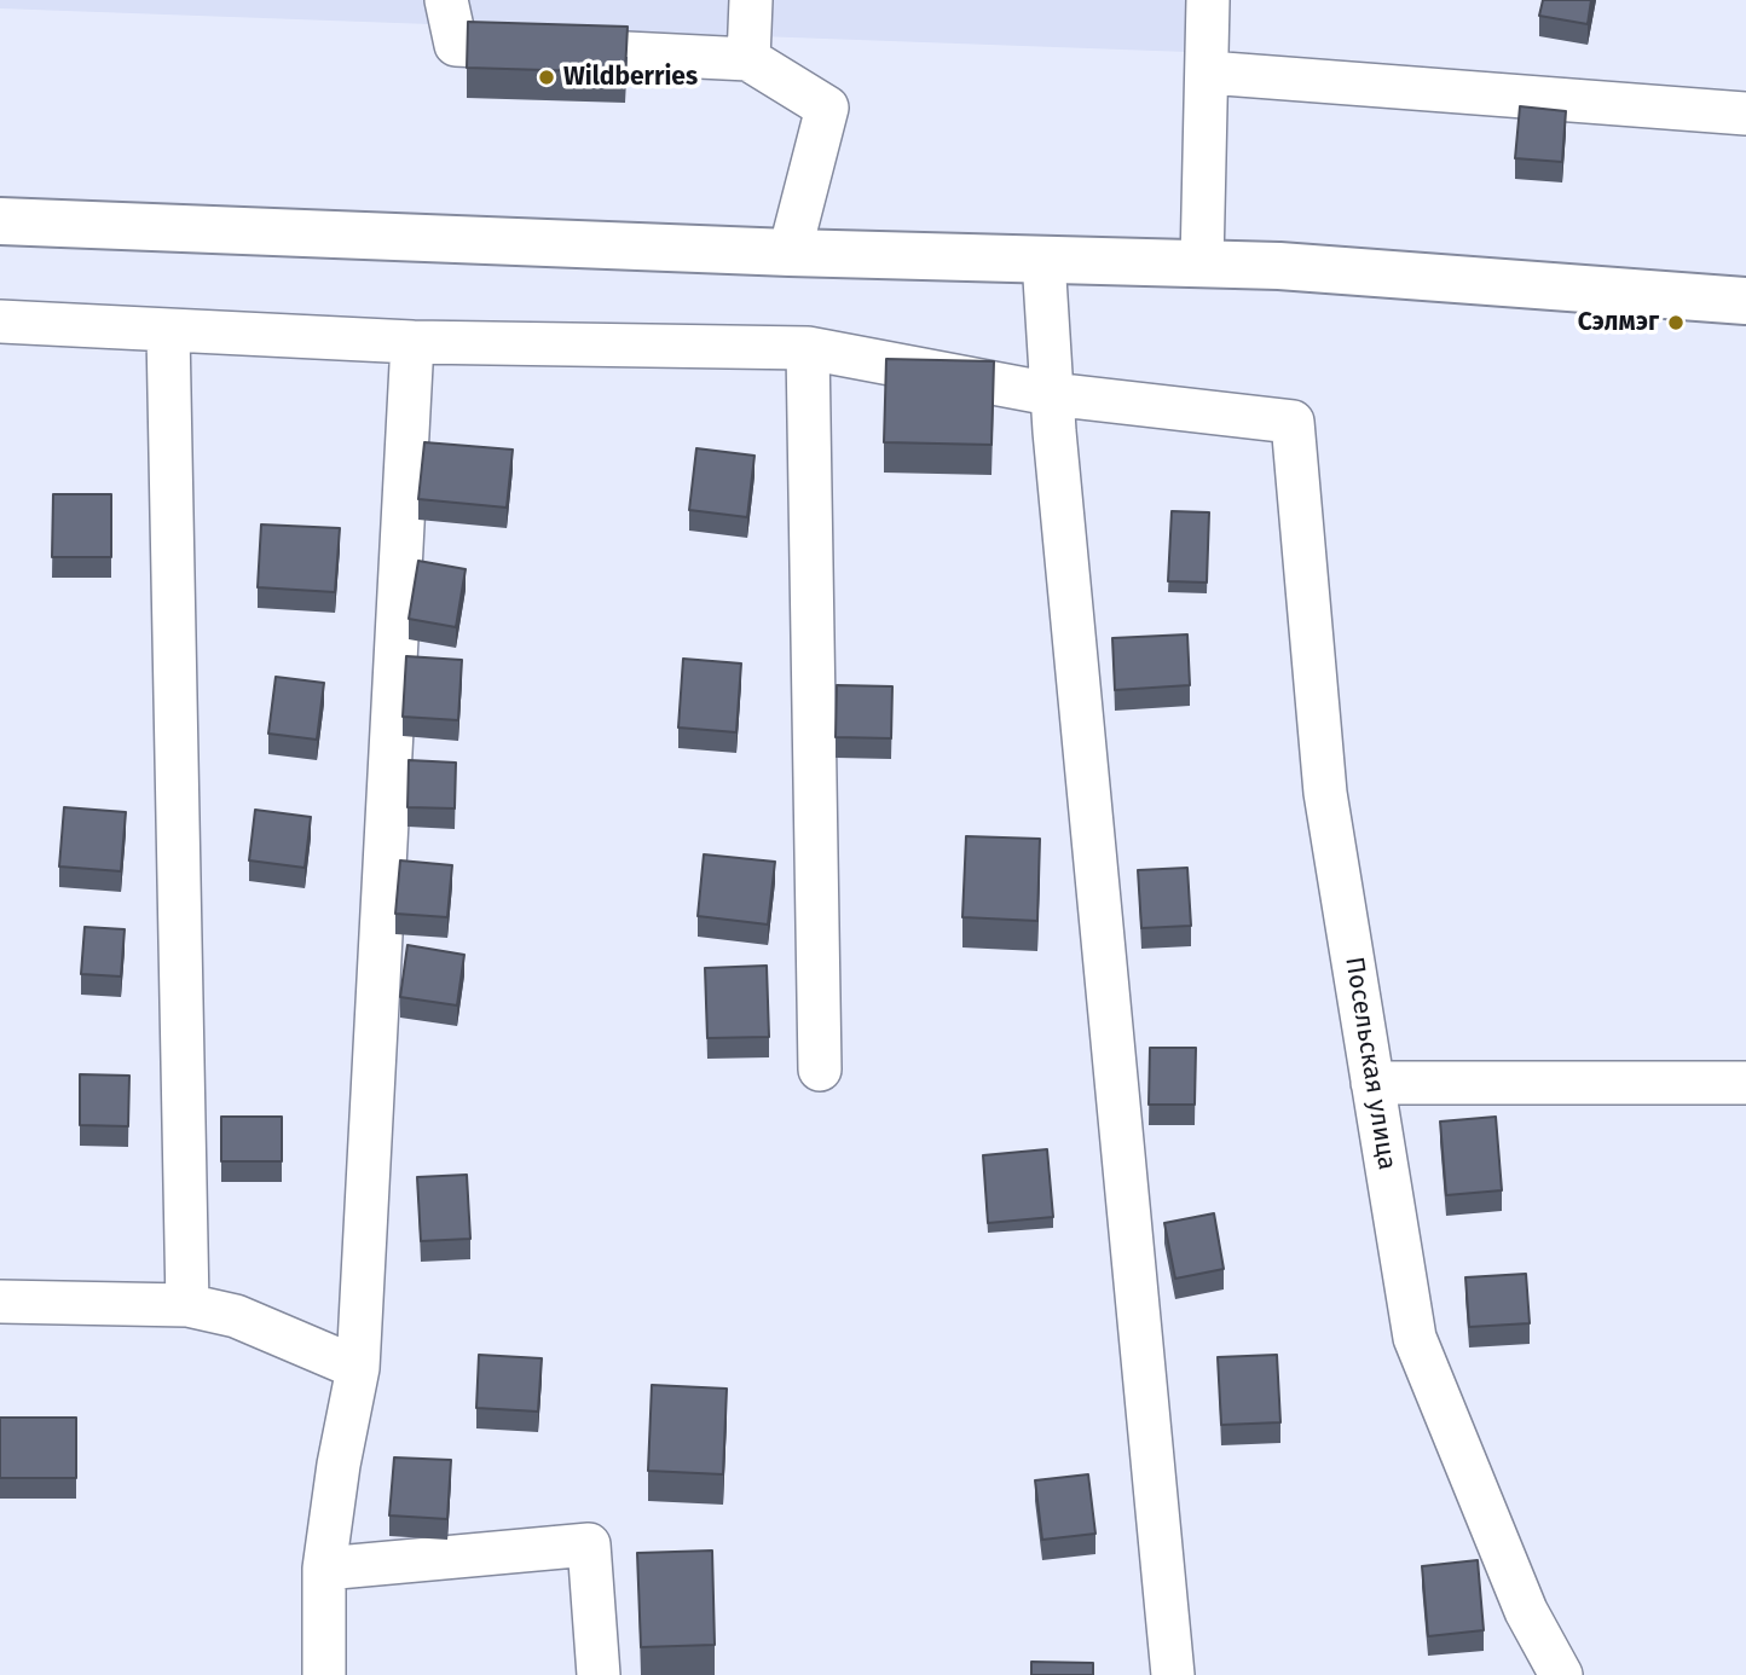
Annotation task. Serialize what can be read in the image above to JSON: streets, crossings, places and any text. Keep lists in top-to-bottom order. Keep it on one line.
{"streets":{"street":["Посельская улица"]},"places":["Wildberries","Сэлмэг"]}
